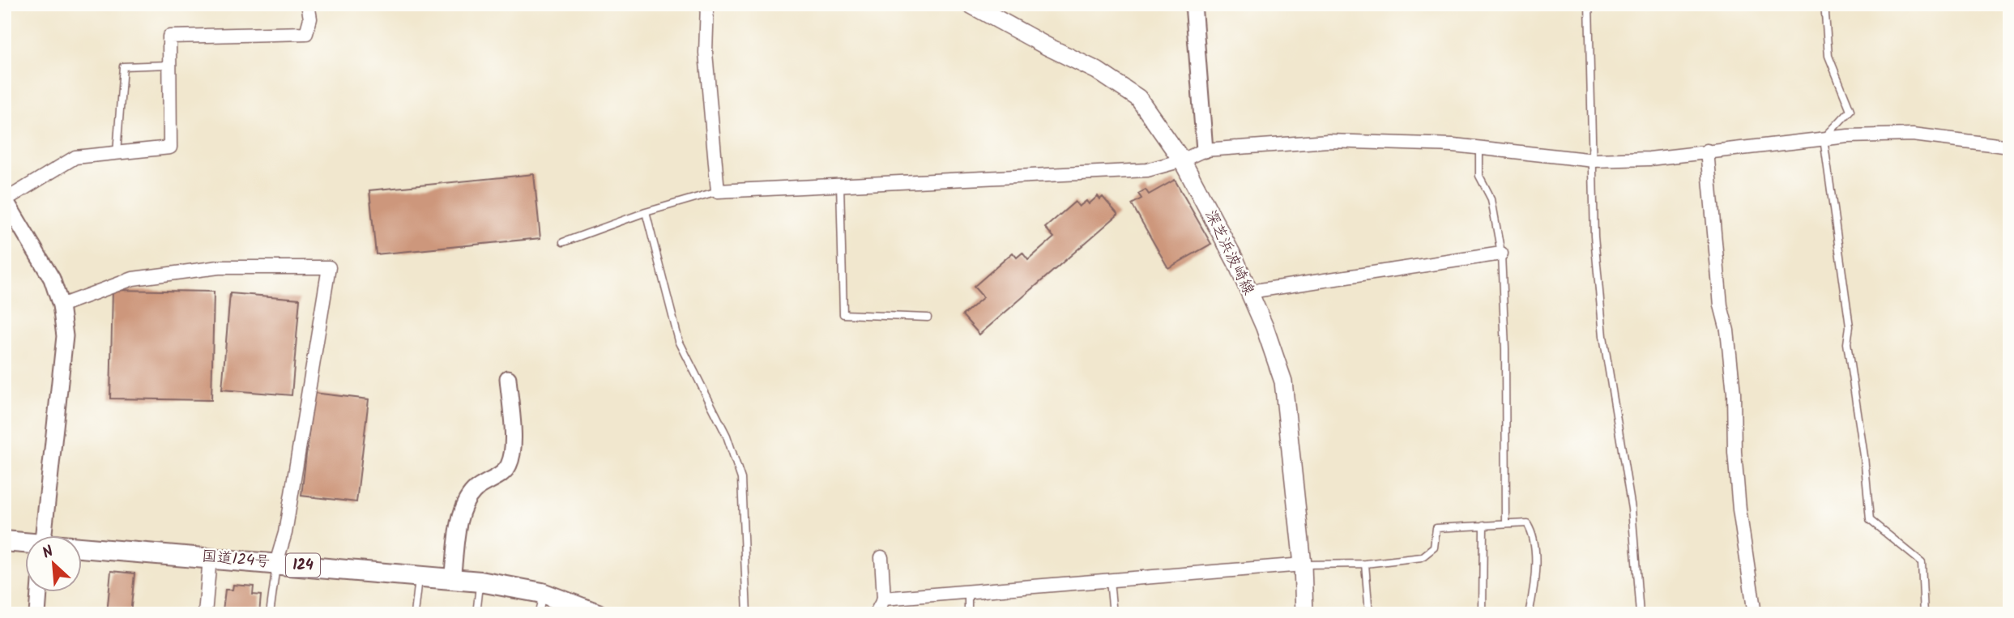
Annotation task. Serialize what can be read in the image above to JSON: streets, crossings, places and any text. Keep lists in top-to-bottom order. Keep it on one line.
{"streets":{"highway":["国道124号","124"],"main road":["深芝浜波崎線"]},"north":"top left"}
